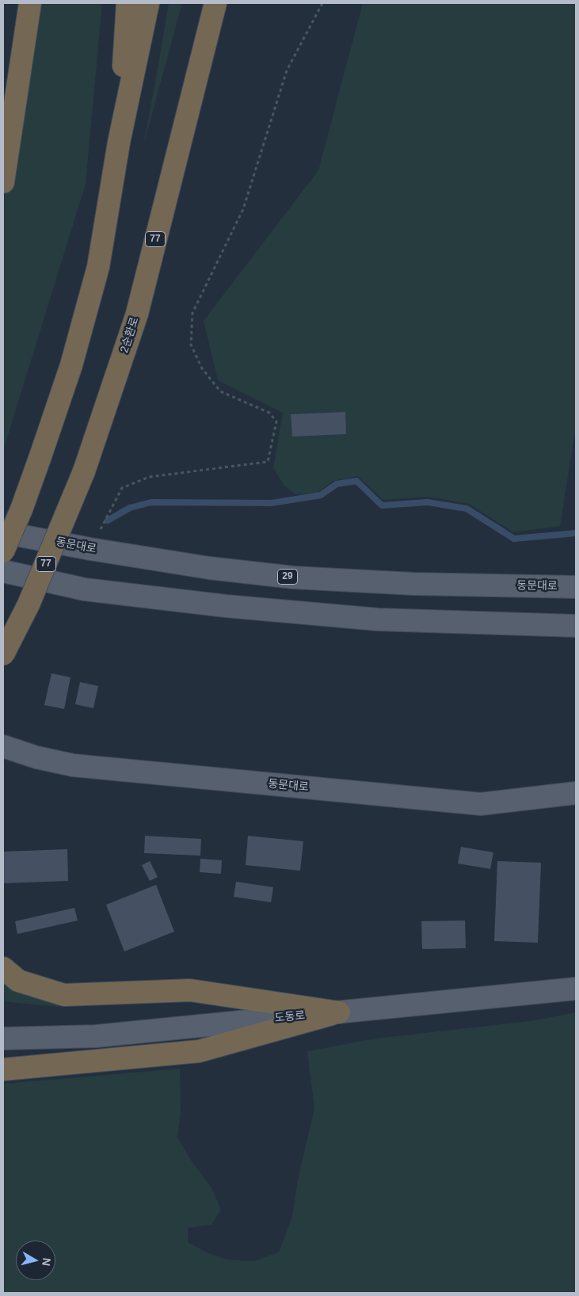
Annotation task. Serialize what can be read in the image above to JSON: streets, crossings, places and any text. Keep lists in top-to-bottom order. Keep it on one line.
{"streets":{"highway":["77","2순환로"],"main road":["동문대로","29","도동로"]},"north":"right"}
